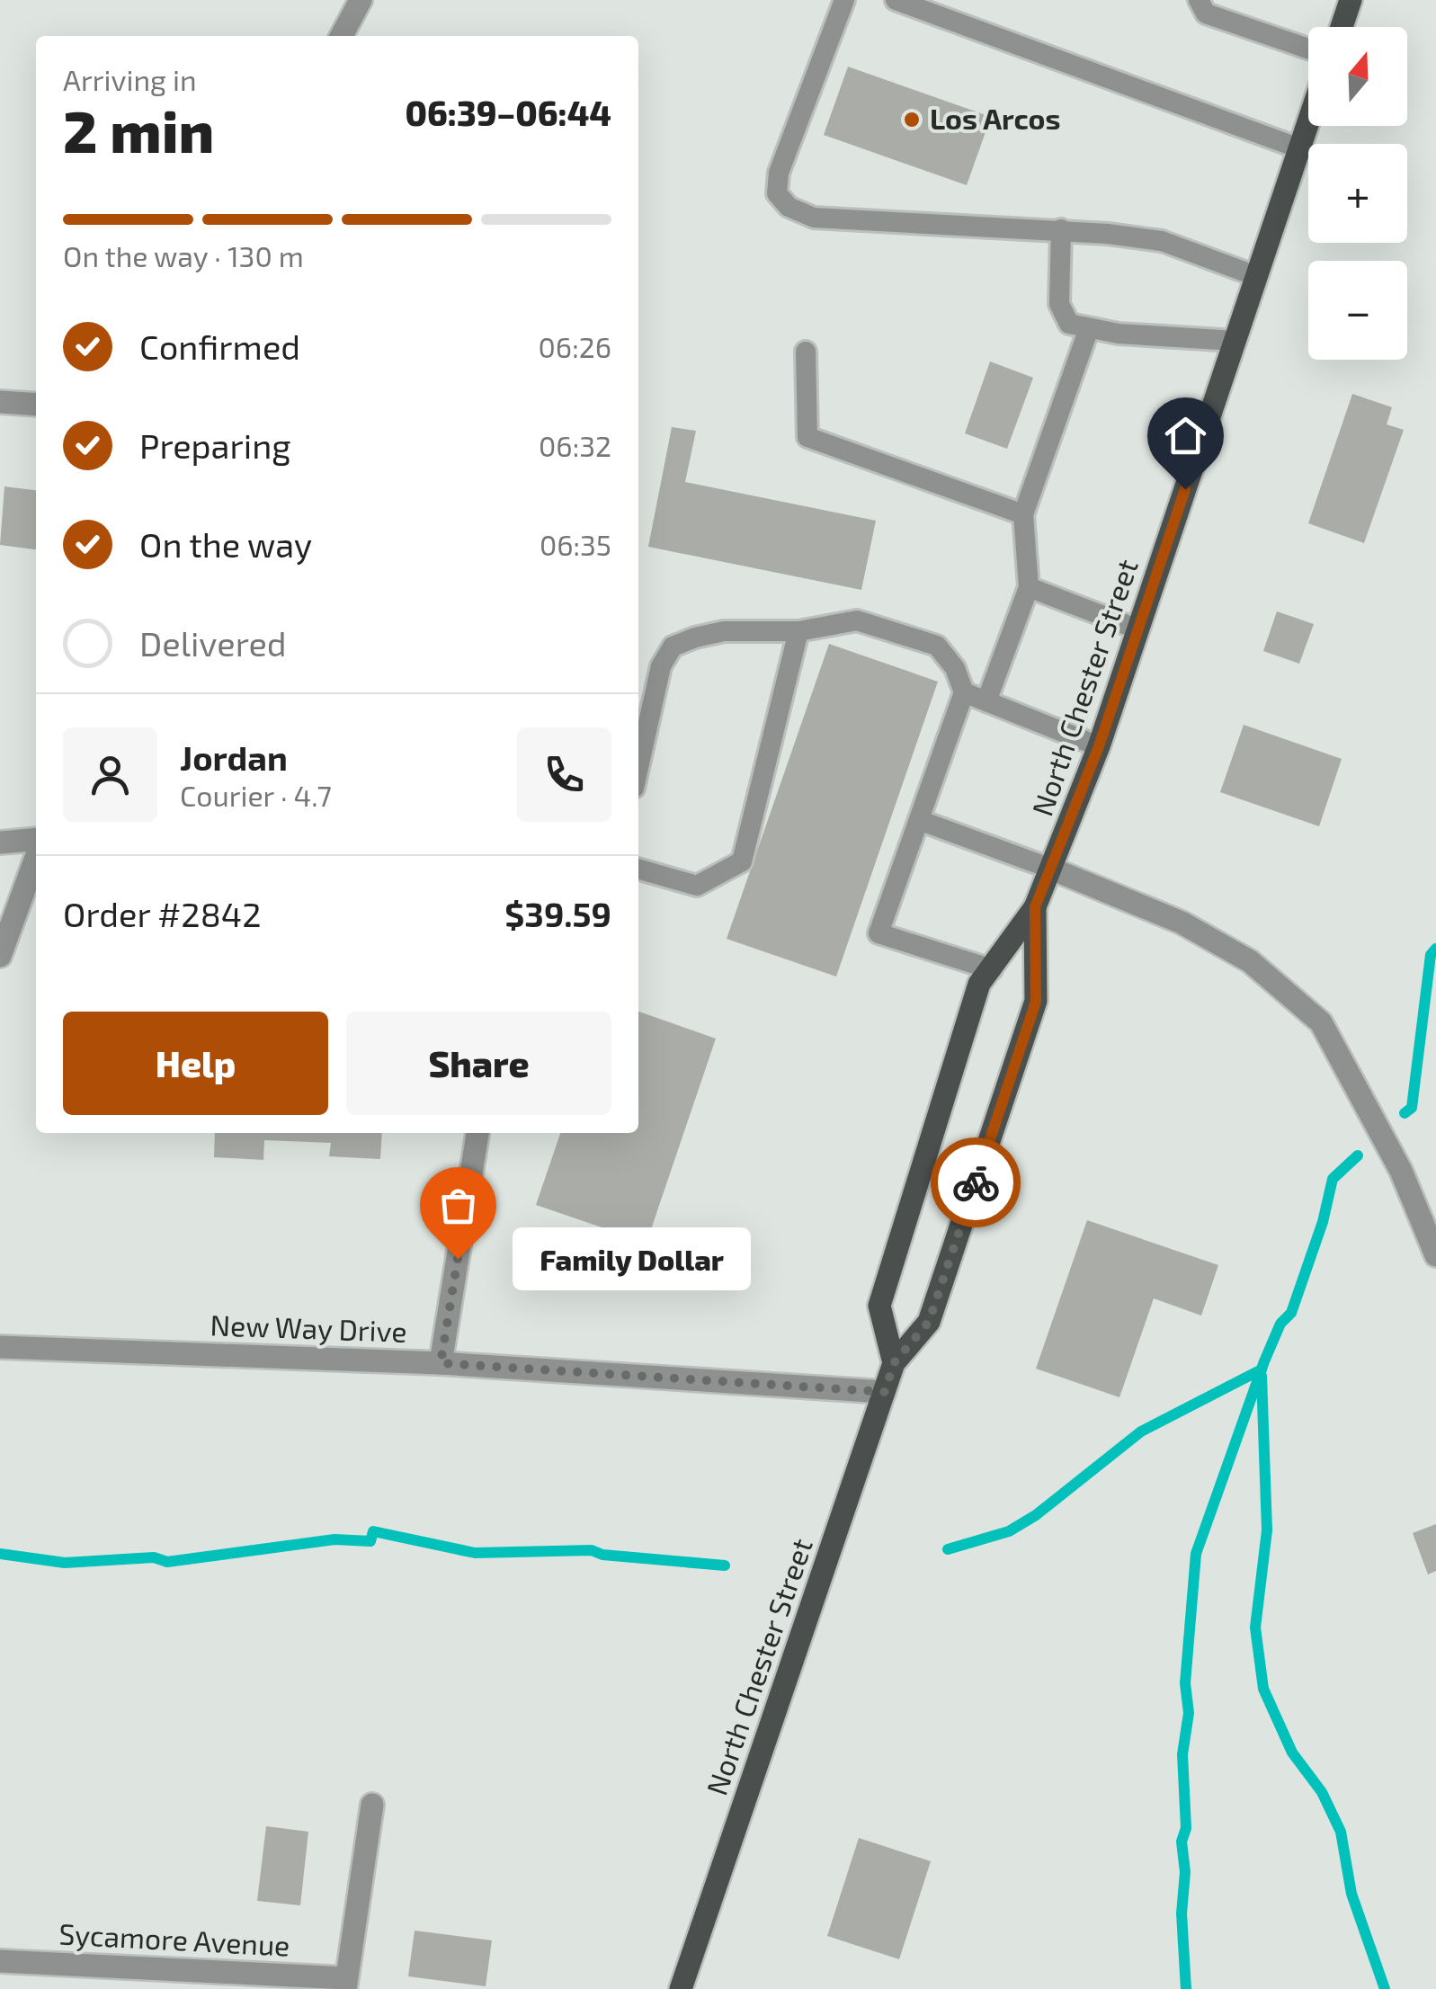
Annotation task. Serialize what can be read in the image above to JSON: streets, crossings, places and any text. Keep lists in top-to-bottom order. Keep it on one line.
{"streets":{"main road":["North Chester Street"],"street":["New Way Drive","Sycamore Avenue"]},"crossings":[["North Chester Street","New Way Drive"]],"places":["Los Arcos","Family Dollar"],"north":"top","page":{"map_buttons":["+","−"],"heading":["2 min","Arriving in","06:39–06:44"],"panel":["Jordan","Courier · 4.7","Order #2842","$39.59"],"bar":"On the way · 130 m","list":[["Confirmed","06:26"],["Preparing","06:32"],["On the way","06:35"],"Delivered"],"buttons":["Help","Share"],"bubble":"Family Dollar"}}
